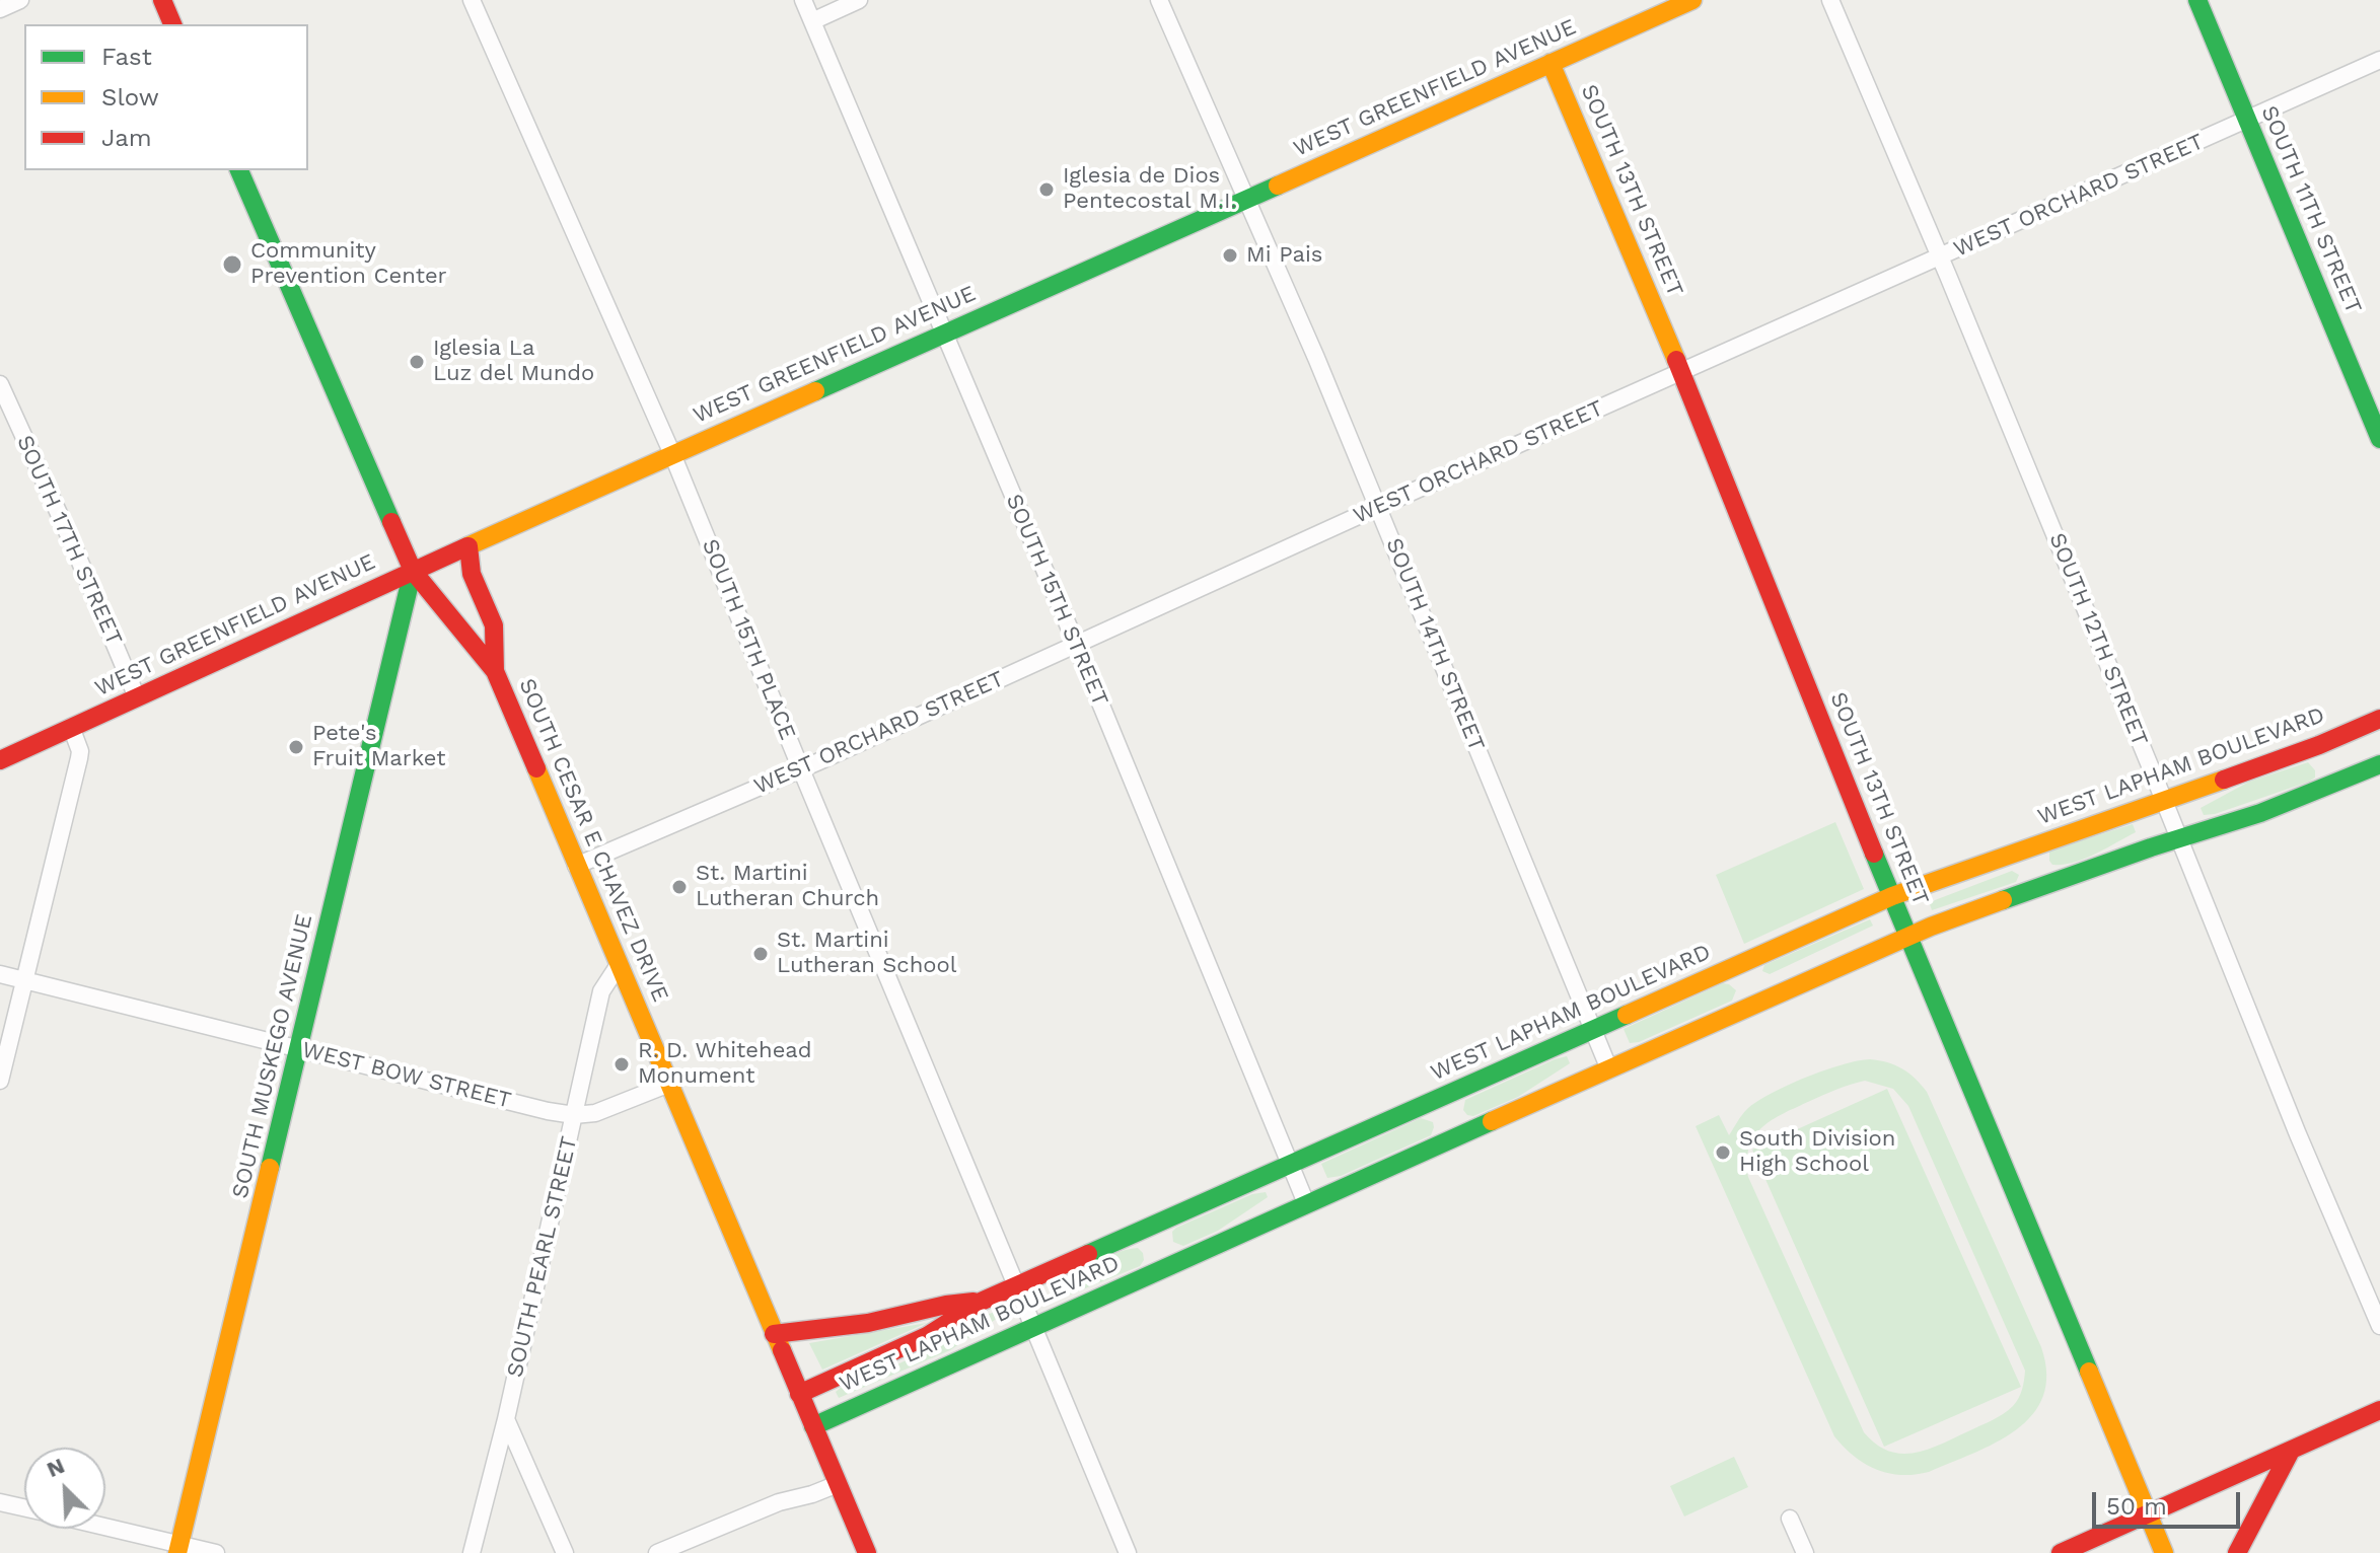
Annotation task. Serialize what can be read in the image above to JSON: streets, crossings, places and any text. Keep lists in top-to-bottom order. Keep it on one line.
{"streets":{"street":["WEST GREENFIELD AVENUE","SOUTH 13TH STREET","WEST ORCHARD STREET","SOUTH 11TH STREET","SOUTH 17TH STREET","SOUTH 15TH STREET","SOUTH 15TH PLACE","SOUTH 12TH STREET","SOUTH 14TH STREET","WEST LAPHAM BOULEVARD","SOUTH CESAR E CHAVEZ DRIVE","SOUTH MUSKEGO AVENUE","WEST BOW STREET","SOUTH PEARL STREET"]},"crossings":[["WEST GREENFIELD AVENUE","SOUTH 13TH STREET"],["WEST GREENFIELD AVENUE","SOUTH 17TH STREET"],["WEST GREENFIELD AVENUE","SOUTH 15TH STREET"],["WEST GREENFIELD AVENUE","SOUTH 15TH PLACE"],["WEST GREENFIELD AVENUE","SOUTH 14TH STREET"],["WEST GREENFIELD AVENUE","SOUTH CESAR E CHAVEZ DRIVE"],["WEST GREENFIELD AVENUE","SOUTH MUSKEGO AVENUE"],["SOUTH 13TH STREET","WEST ORCHARD STREET"],["SOUTH 13TH STREET","WEST LAPHAM BOULEVARD"],["WEST ORCHARD STREET","SOUTH 11TH STREET"],["WEST ORCHARD STREET","SOUTH 15TH STREET"],["WEST ORCHARD STREET","SOUTH 15TH PLACE"],["WEST ORCHARD STREET","SOUTH 12TH STREET"],["WEST ORCHARD STREET","SOUTH 14TH STREET"],["WEST ORCHARD STREET","SOUTH CESAR E CHAVEZ DRIVE"],["SOUTH 15TH STREET","WEST LAPHAM BOULEVARD"],["SOUTH 15TH PLACE","WEST LAPHAM BOULEVARD"],["SOUTH 12TH STREET","WEST LAPHAM BOULEVARD"],["SOUTH 14TH STREET","WEST LAPHAM BOULEVARD"],["WEST LAPHAM BOULEVARD","SOUTH CESAR E CHAVEZ DRIVE"],["SOUTH CESAR E CHAVEZ DRIVE","SOUTH MUSKEGO AVENUE"],["SOUTH CESAR E CHAVEZ DRIVE","WEST BOW STREET"],["SOUTH CESAR E CHAVEZ DRIVE","SOUTH PEARL STREET"],["SOUTH MUSKEGO AVENUE","WEST BOW STREET"],["WEST BOW STREET","SOUTH PEARL STREET"]],"places":["Iglesia de Dios Pentecostal M.I.","Mi Pais","Community Prevention Center","Iglesia La Luz del Mundo","Pete's Fruit Market","St. Martini Lutheran Church","St. Martini Lutheran School","R. D. Whitehead Monument","South Division High School"],"legend":["Fast","Slow","Jam"],"scale_bar":"50 m","north":"top left"}
